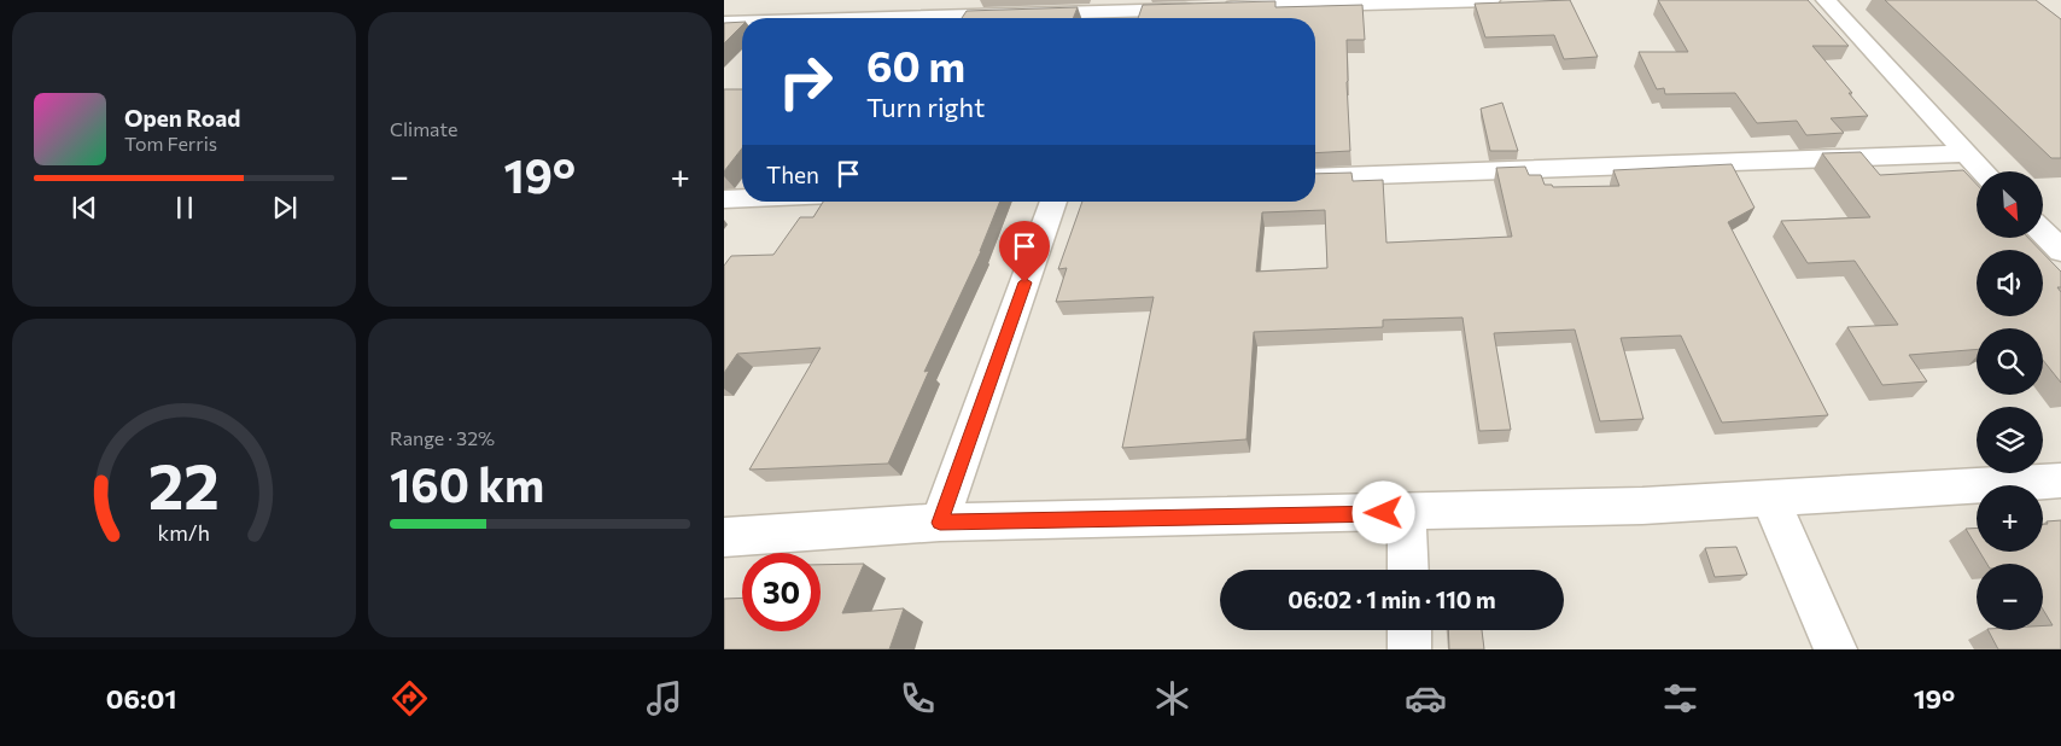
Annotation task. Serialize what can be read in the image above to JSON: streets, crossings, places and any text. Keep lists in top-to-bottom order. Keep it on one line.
{"north":"bottom right","page":{"tile":["Climate",["Range · 32%","160 km"]],"turn":["60 m","Turn right"],"song":["Open Road","Tom Ferris"],"then":"Then","heat":["−","19°","+"],"map_buttons":["+","−"],"limit":"30","trip":"06:02 · 1 min · 110 m","tabs":["06:01","19°"],"gauge":["22","km/h"]}}
